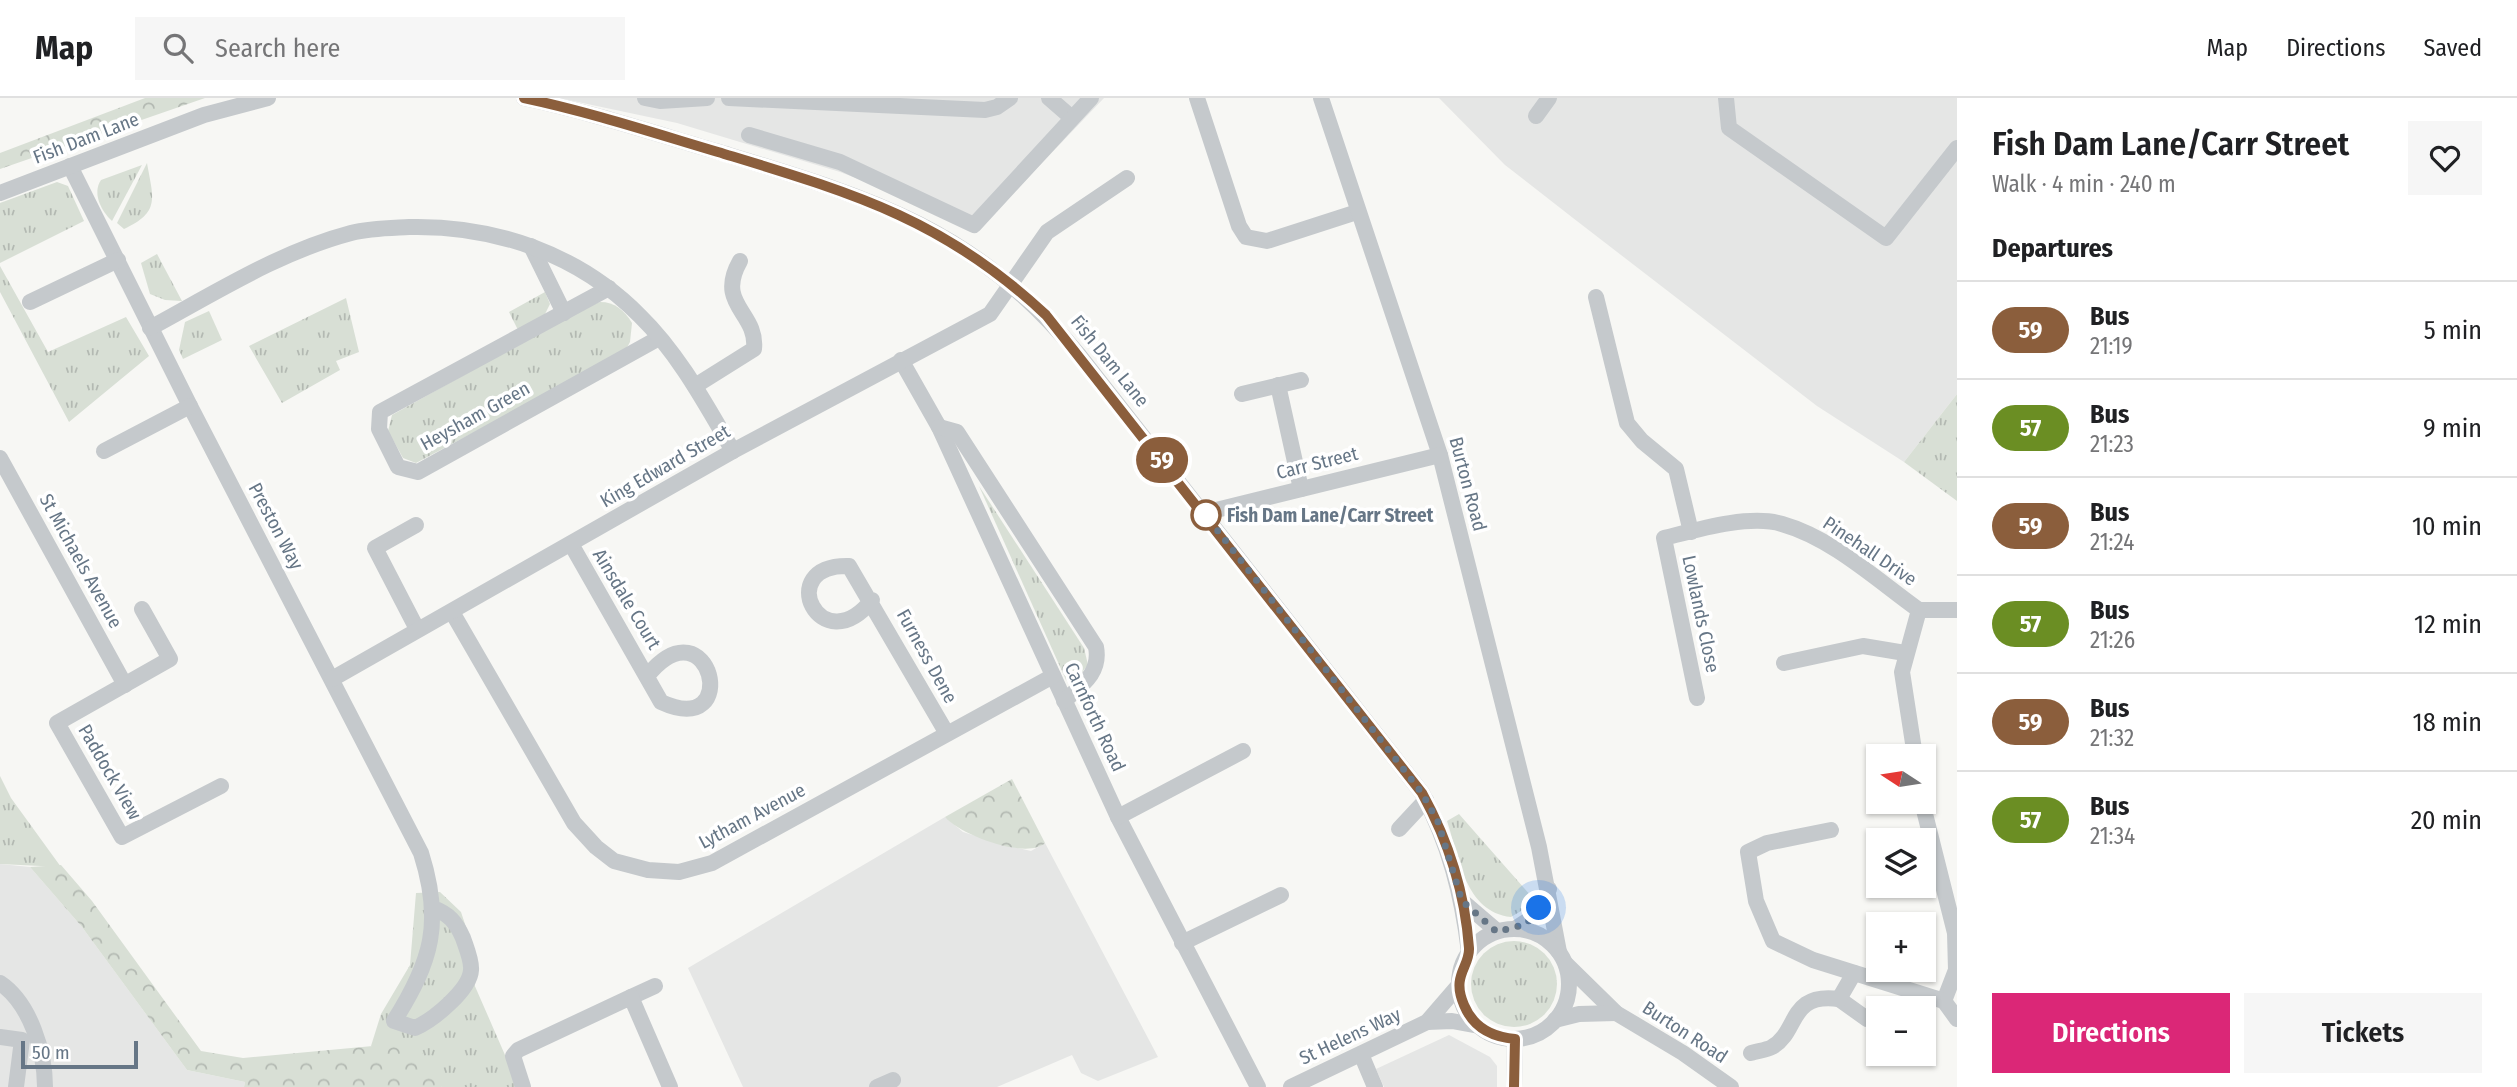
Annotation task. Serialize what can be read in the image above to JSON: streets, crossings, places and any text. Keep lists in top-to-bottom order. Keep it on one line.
{"streets":{"street":["Fish Dam Lane","Heysham Green","Carr Street","King Edward Street","Burton Road","Preston Way","Pinehall Drive","St Michaels Avenue","Ainsdale Court","Lowlands Close","Furness Dene","Carnforth Road","Paddock View","Lytham Avenue","St Helens Way"]},"crossings":[["Fish Dam Lane","Carr Street"],["Fish Dam Lane","King Edward Street"],["Fish Dam Lane","Burton Road"],["Fish Dam Lane","Preston Way"],["Fish Dam Lane","St Helens Way"],["Carr Street","Burton Road"],["King Edward Street","Preston Way"],["King Edward Street","Ainsdale Court"],["King Edward Street","Carnforth Road"],["King Edward Street","Lytham Avenue"],["Burton Road","St Helens Way"],["Pinehall Drive","Lowlands Close"],["St Michaels Avenue","Paddock View"],["Furness Dene","Lytham Avenue"],["Carnforth Road","Lytham Avenue"]],"places":["Fish Dam Lane/Carr Street"],"lines":["bus line 59"],"scale_bar":"50 m","north":"left","page":{"header":"Map","search":"Search here","nav":["Map","Directions","Saved"],"on_map":"59","heading":[["Fish Dam Lane/Carr Street","Walk · 4 min · 240 m"],"Departures"],"list":[{"mark":"59","name":"Bus","note":"21:19","value":"5 min"},{"mark":"57","name":"Bus","note":"21:23","value":"9 min"},{"mark":"59","name":"Bus","note":"21:24","value":"10 min"},{"mark":"57","name":"Bus","note":"21:26","value":"12 min"},{"mark":"59","name":"Bus","note":"21:32","value":"18 min"},{"mark":"57","name":"Bus","note":"21:34","value":"20 min"}],"map_buttons":["+","−"],"buttons":["Directions","Tickets"],"scale":"50 m"}}
